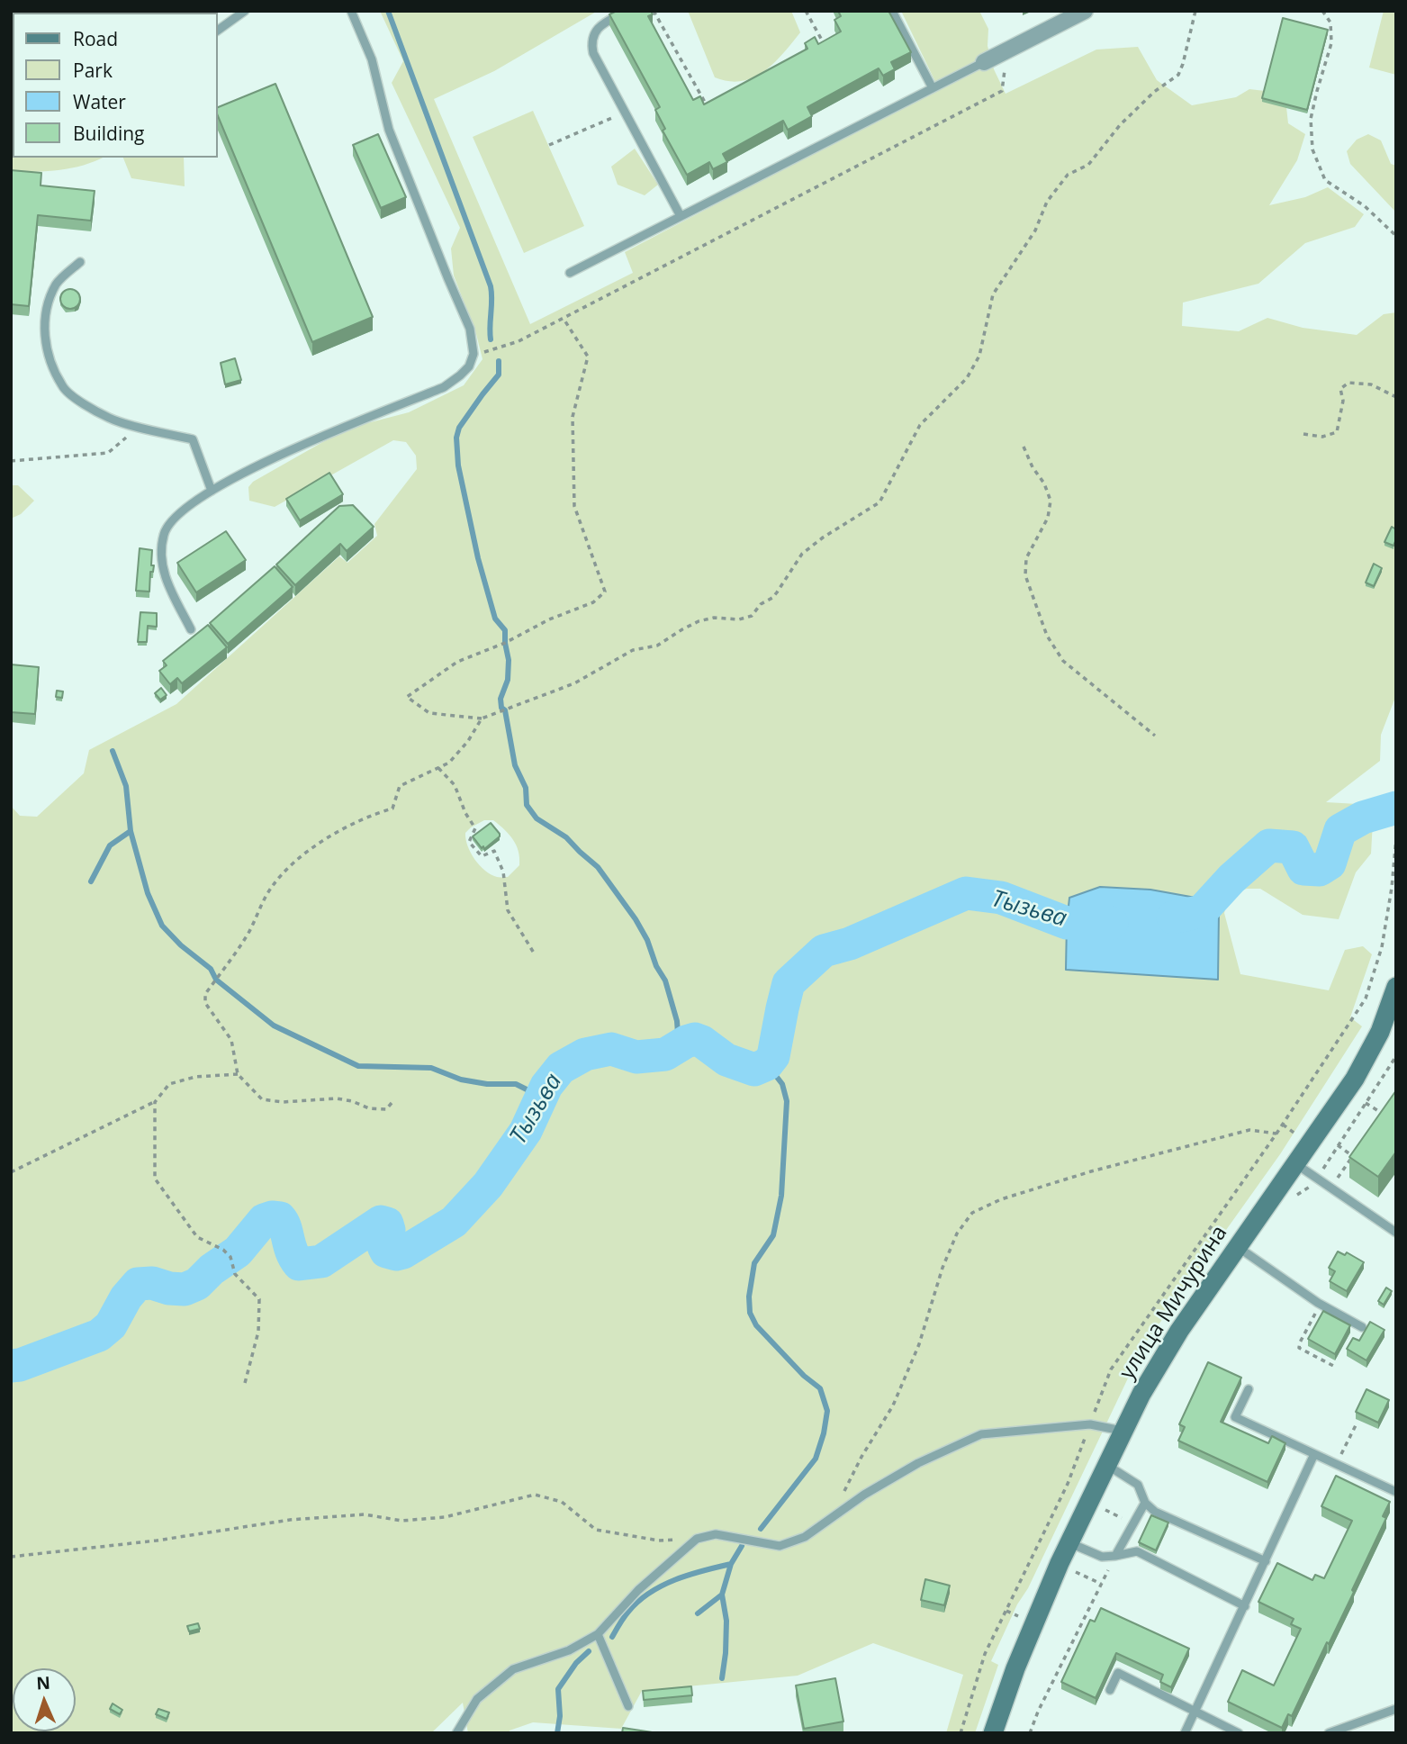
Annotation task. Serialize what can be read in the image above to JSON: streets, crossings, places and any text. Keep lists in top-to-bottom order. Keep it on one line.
{"streets":{"main road":["улица Мичурина"]},"water":["Тызьва"],"legend":["Road","Park","Water","Building"],"north":"top"}
